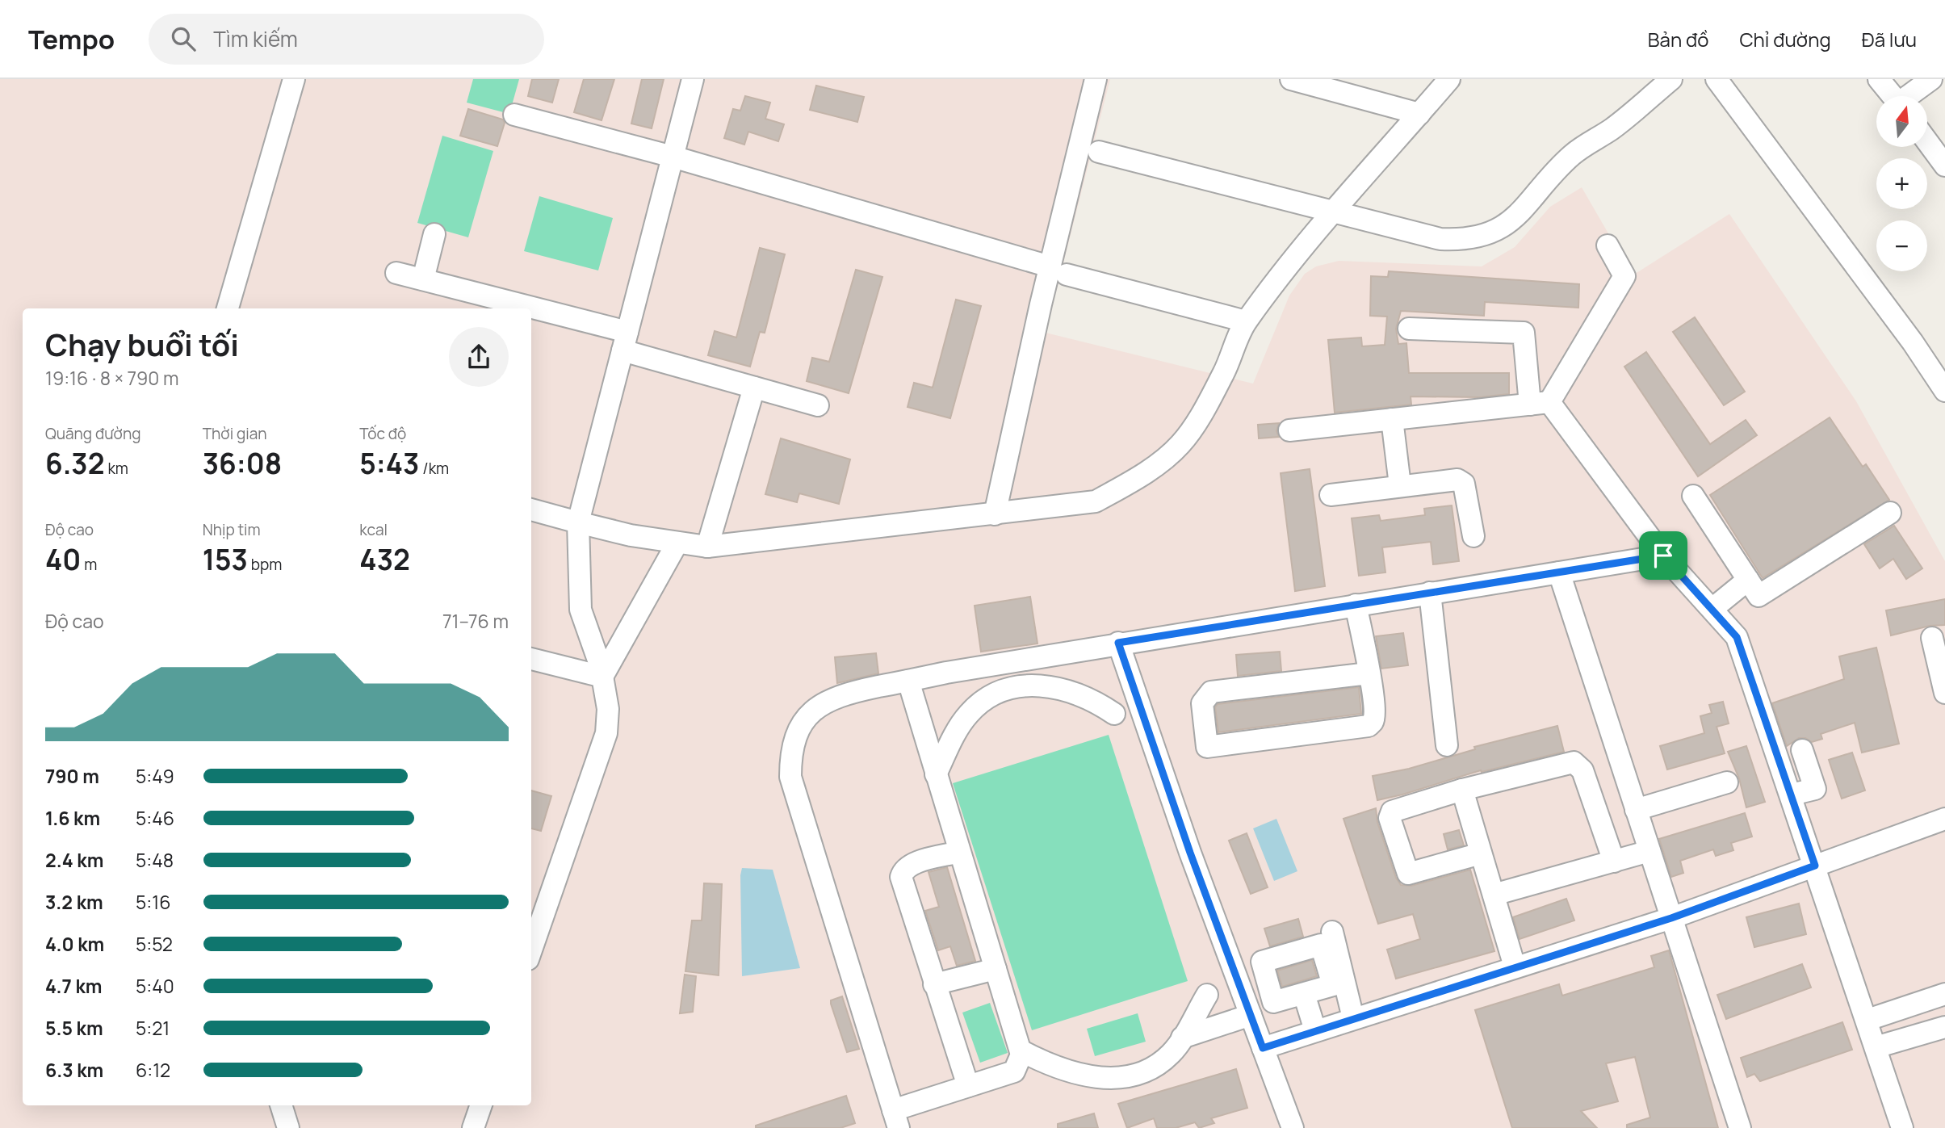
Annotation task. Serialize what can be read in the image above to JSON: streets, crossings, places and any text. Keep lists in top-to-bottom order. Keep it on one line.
{"north":"top","page":{"header":"Tempo","search":"Tìm kiếm","nav":["Bản đồ","Chỉ đường","Đã lưu"],"map_buttons":["+","−"],"heading":["Chạy buổi tối","19:16 · 8 × 790 m"],"stats":[["Quãng đường","6.32 km"],["Thời gian","36:08"],["Tốc độ","5:43 /km"],["Độ cao","40 m"],["Nhịp tim","153 bpm"],["kcal","432"]],"chart":["Độ cao","71–76 m"],"list":[{"name":"790 m","note":"5:49"},{"name":"1.6 km","note":"5:46"},{"name":"2.4 km","note":"5:48"},{"name":"3.2 km","note":"5:16"},{"name":"4.0 km","note":"5:52"},{"name":"4.7 km","note":"5:40"},{"name":"5.5 km","note":"5:21"},{"name":"6.3 km","note":"6:12"}]}}
